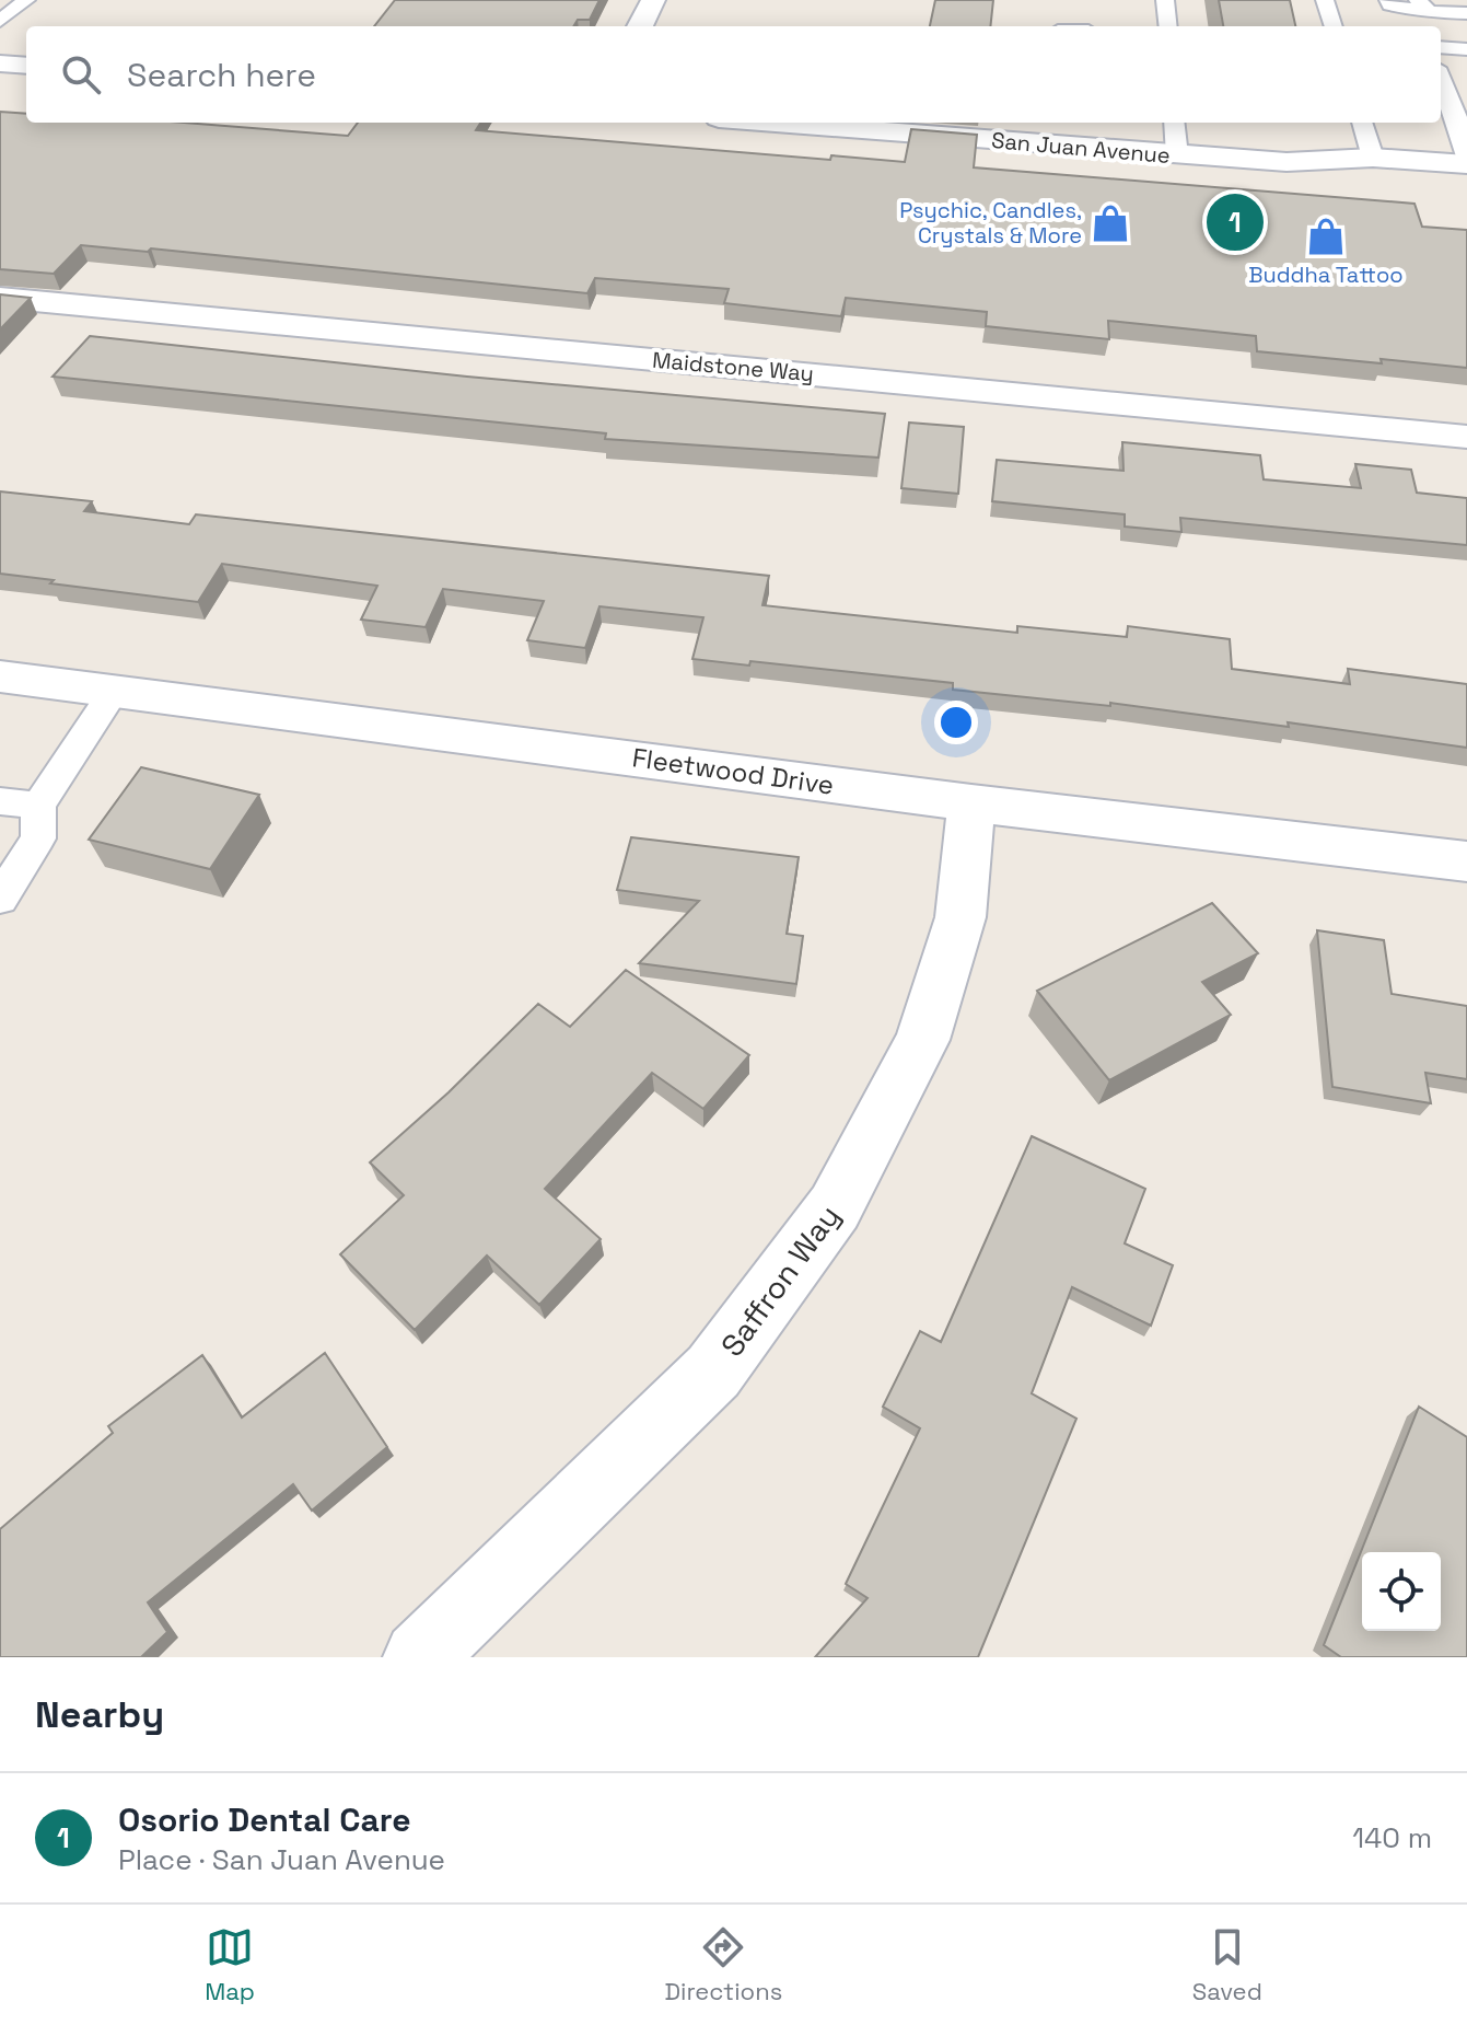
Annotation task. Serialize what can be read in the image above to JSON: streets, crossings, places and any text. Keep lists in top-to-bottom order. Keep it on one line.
{"streets":{"street":["San Juan Avenue","Maidstone Way","Fleetwood Drive","Saffron Way"]},"crossings":[["Fleetwood Drive","Saffron Way"]],"places":{"shop":["Psychic, Candles, Crystals & More","Buddha Tattoo"]},"page":{"search":"Search here","pins":"1","heading":"Nearby","list":[{"mark":"1","name":"Osorio Dental Care","note":"Place · San Juan Avenue","value":"140 m"}],"nav":["Map","Directions","Saved"]}}
